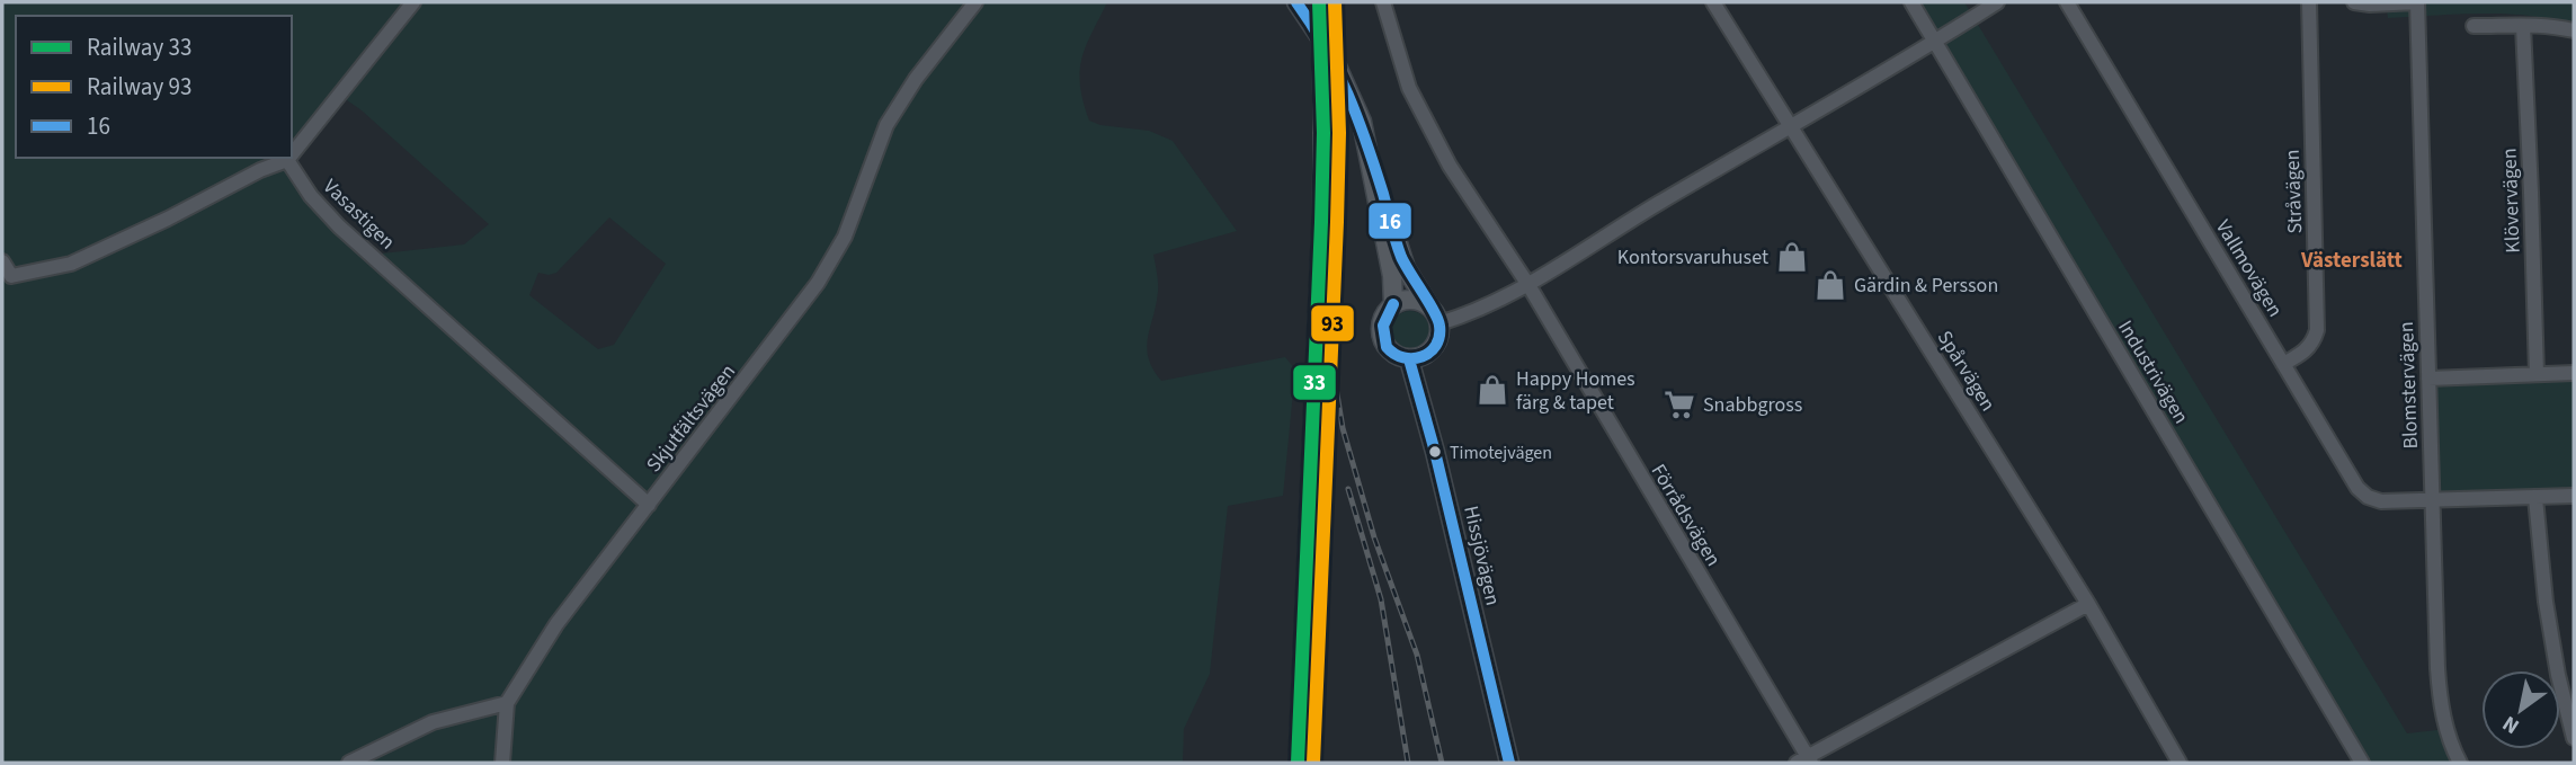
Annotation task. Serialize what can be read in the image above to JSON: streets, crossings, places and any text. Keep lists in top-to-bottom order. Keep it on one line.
{"streets":{"main road":["Hissjövägen"],"street":["Stråvägen","Klövervägen","Vasastigen","Vallmovägen","Spårvägen","Industrivägen","Blomstervägen","Skjutfältsvägen","Förrådsvägen"]},"crossings":[["Stråvägen","Vallmovägen"],["Vasastigen","Skjutfältsvägen"],["Vallmovägen","Blomstervägen"]],"districts":["Västerslätt"],"places":{"shop":["Kontorsvaruhuset","Gärdin & Persson","Happy Homes färg & tapet"],"supermarket":["Snabbgross"],"other":["Timotejvägen"]},"lines":["rail line 33","rail line 93","transit line 16"],"legend":["Railway 33","Railway 93","16"],"north":"bottom left"}
